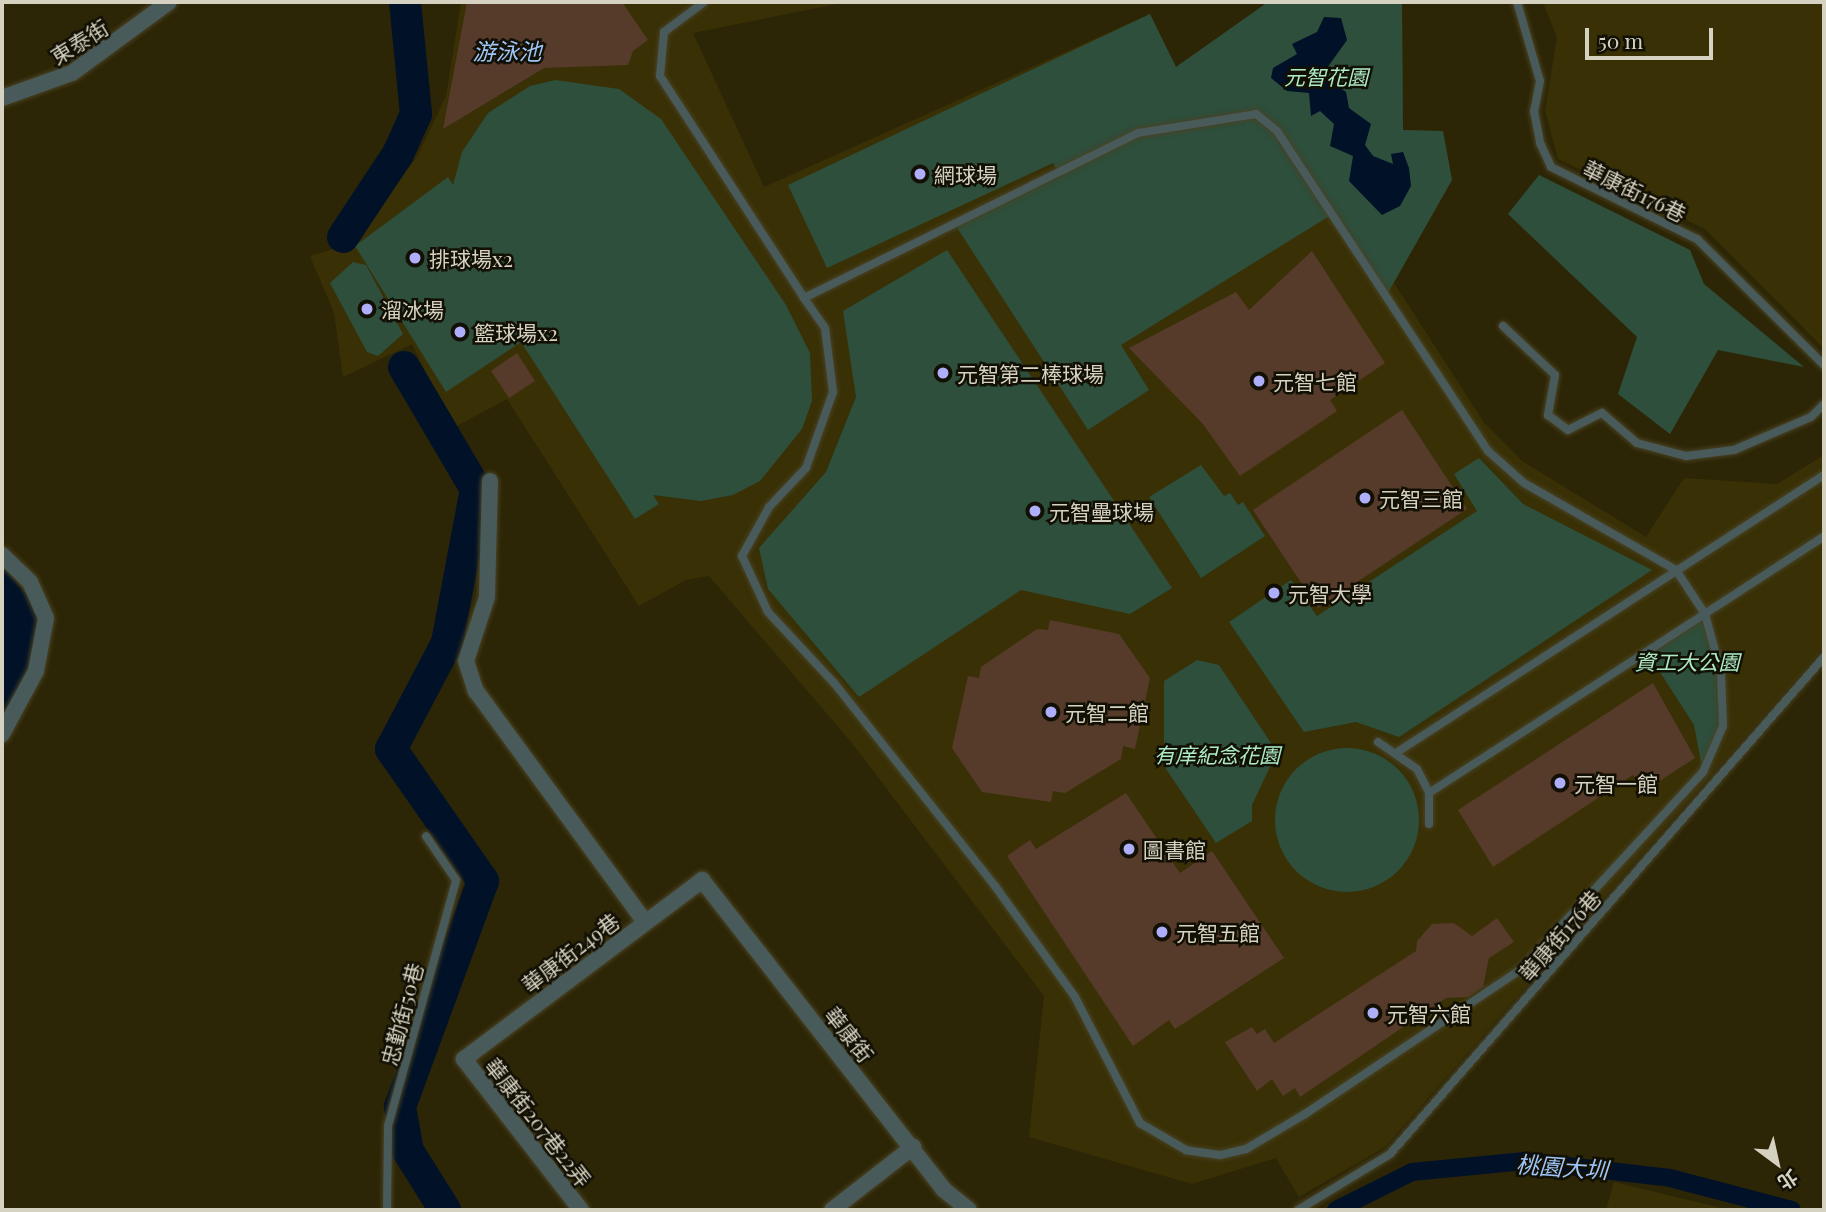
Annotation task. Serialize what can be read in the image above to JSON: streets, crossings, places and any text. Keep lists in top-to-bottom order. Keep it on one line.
{"streets":{"street":["東泰街","華康街249巷","華康街","華康街207巷22弄"],"lane":["華康街176巷","忠勤街50巷"]},"crossings":[["華康街249巷","華康街"],["華康街249巷","華康街207巷22弄"]],"water":["游泳池","桃園大圳"],"parks":["元智花園","資工大公園","有庠紀念花園"],"places":["網球場","排球場x2","溜冰場","籃球場x2","元智第二棒球場","元智七館","元智三館","元智壘球場","元智大學","元智二館","元智一館","圖書館","元智五館","元智六館"],"scale_bar":"50 m","north":"bottom right"}
